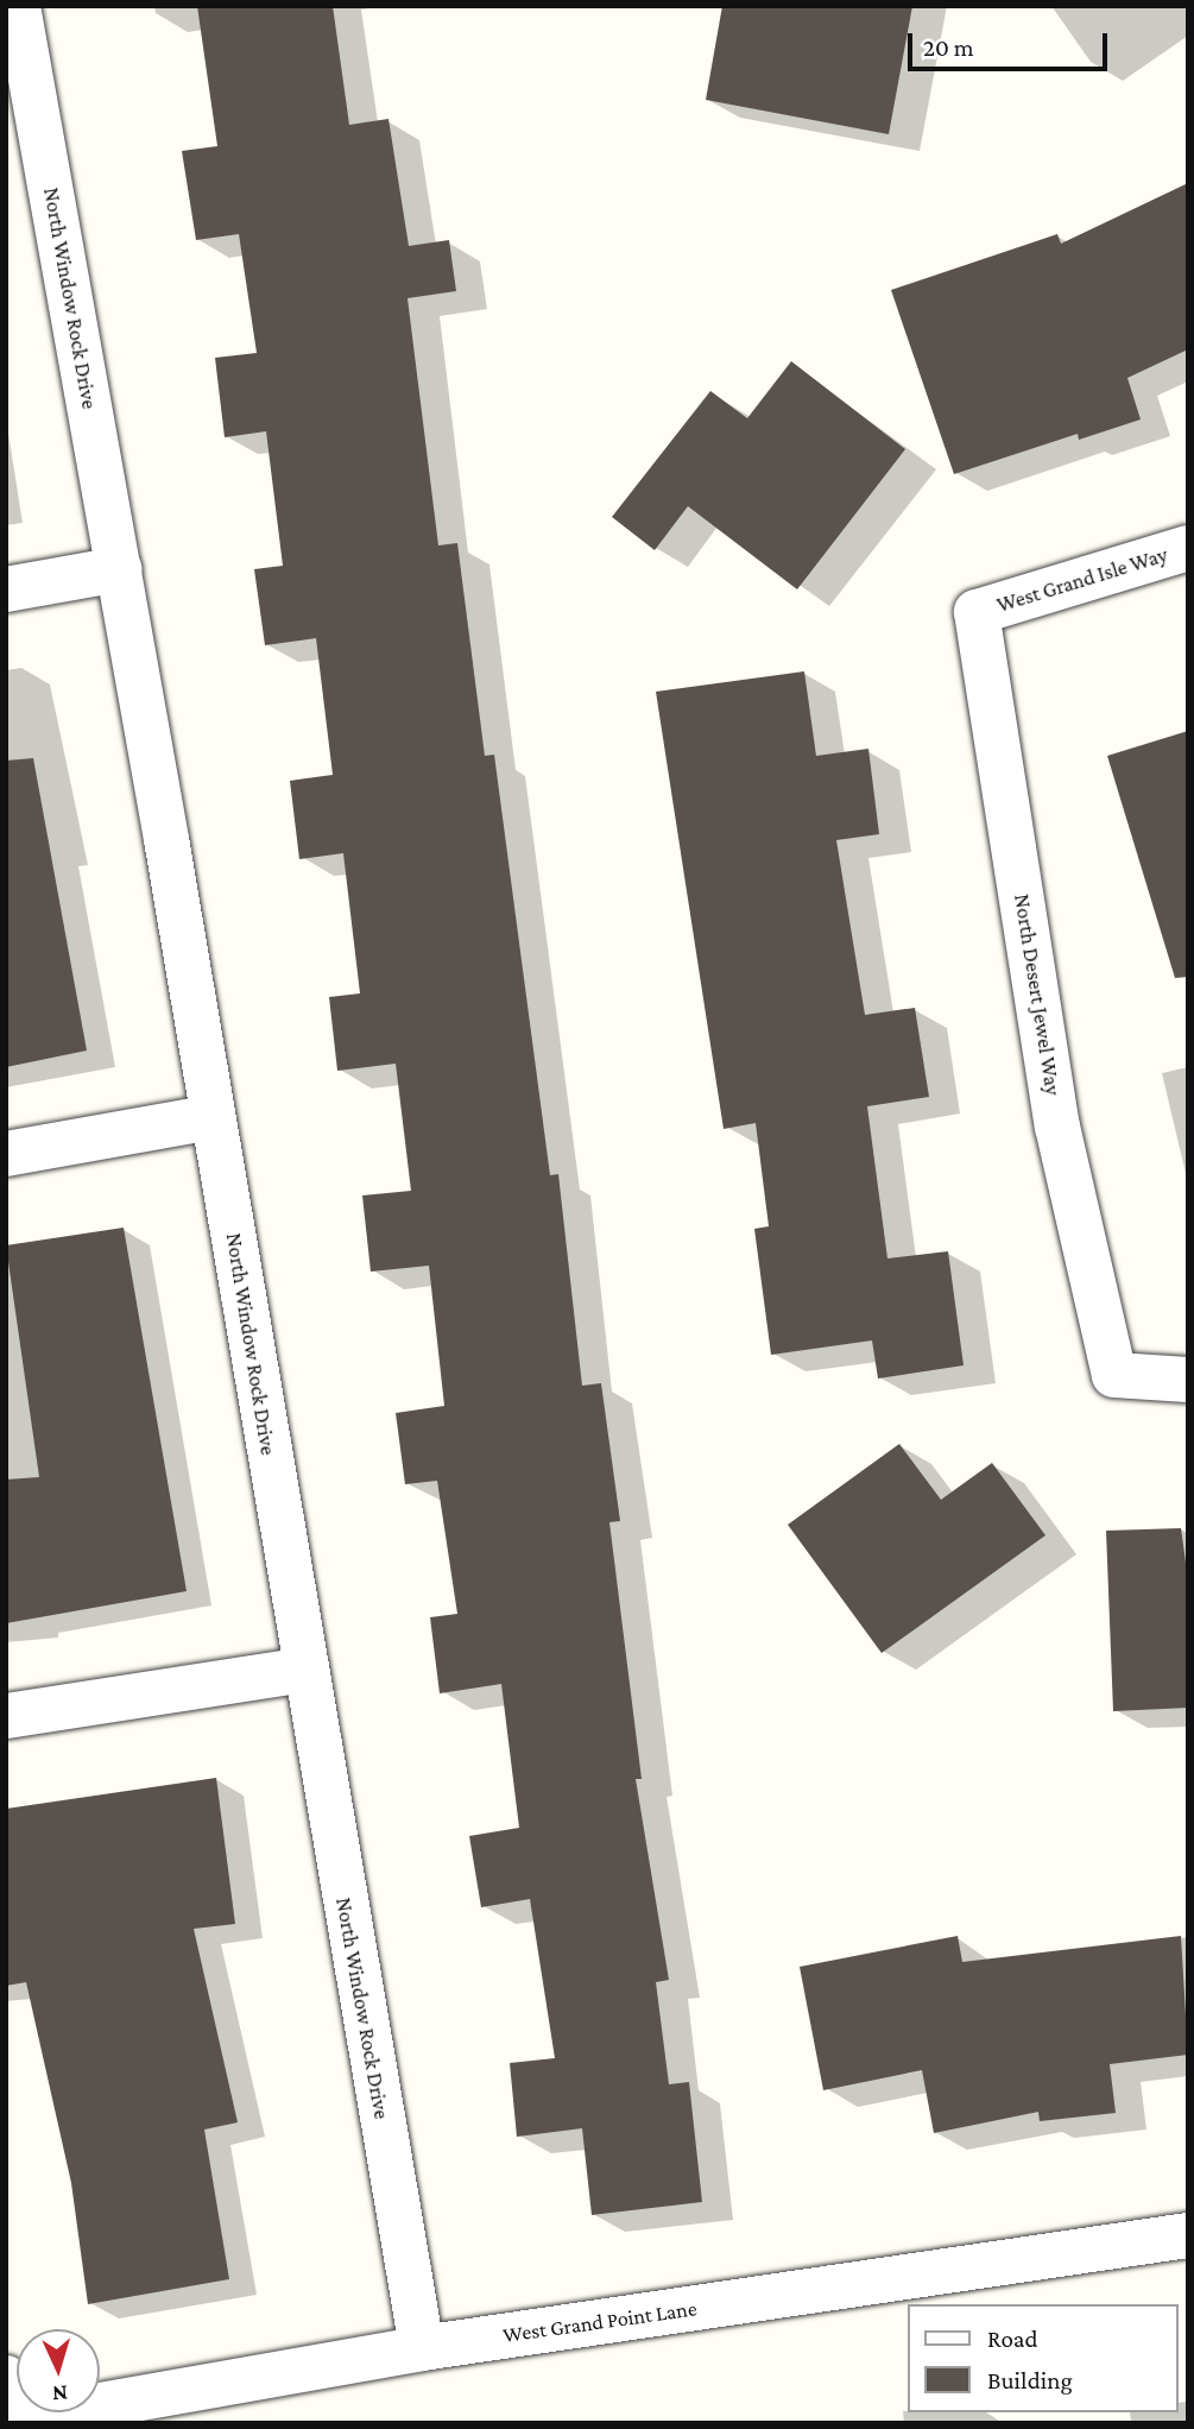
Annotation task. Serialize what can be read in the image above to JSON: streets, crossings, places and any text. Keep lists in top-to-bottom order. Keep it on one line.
{"streets":{"street":["North Window Rock Drive","West Grand Isle Way","North Desert Jewel Way","West Grand Point Lane"]},"crossings":[["North Window Rock Drive","West Grand Point Lane"],["West Grand Isle Way","North Desert Jewel Way"]],"legend":["Road","Building"],"scale_bar":"20 m","north":"bottom"}
